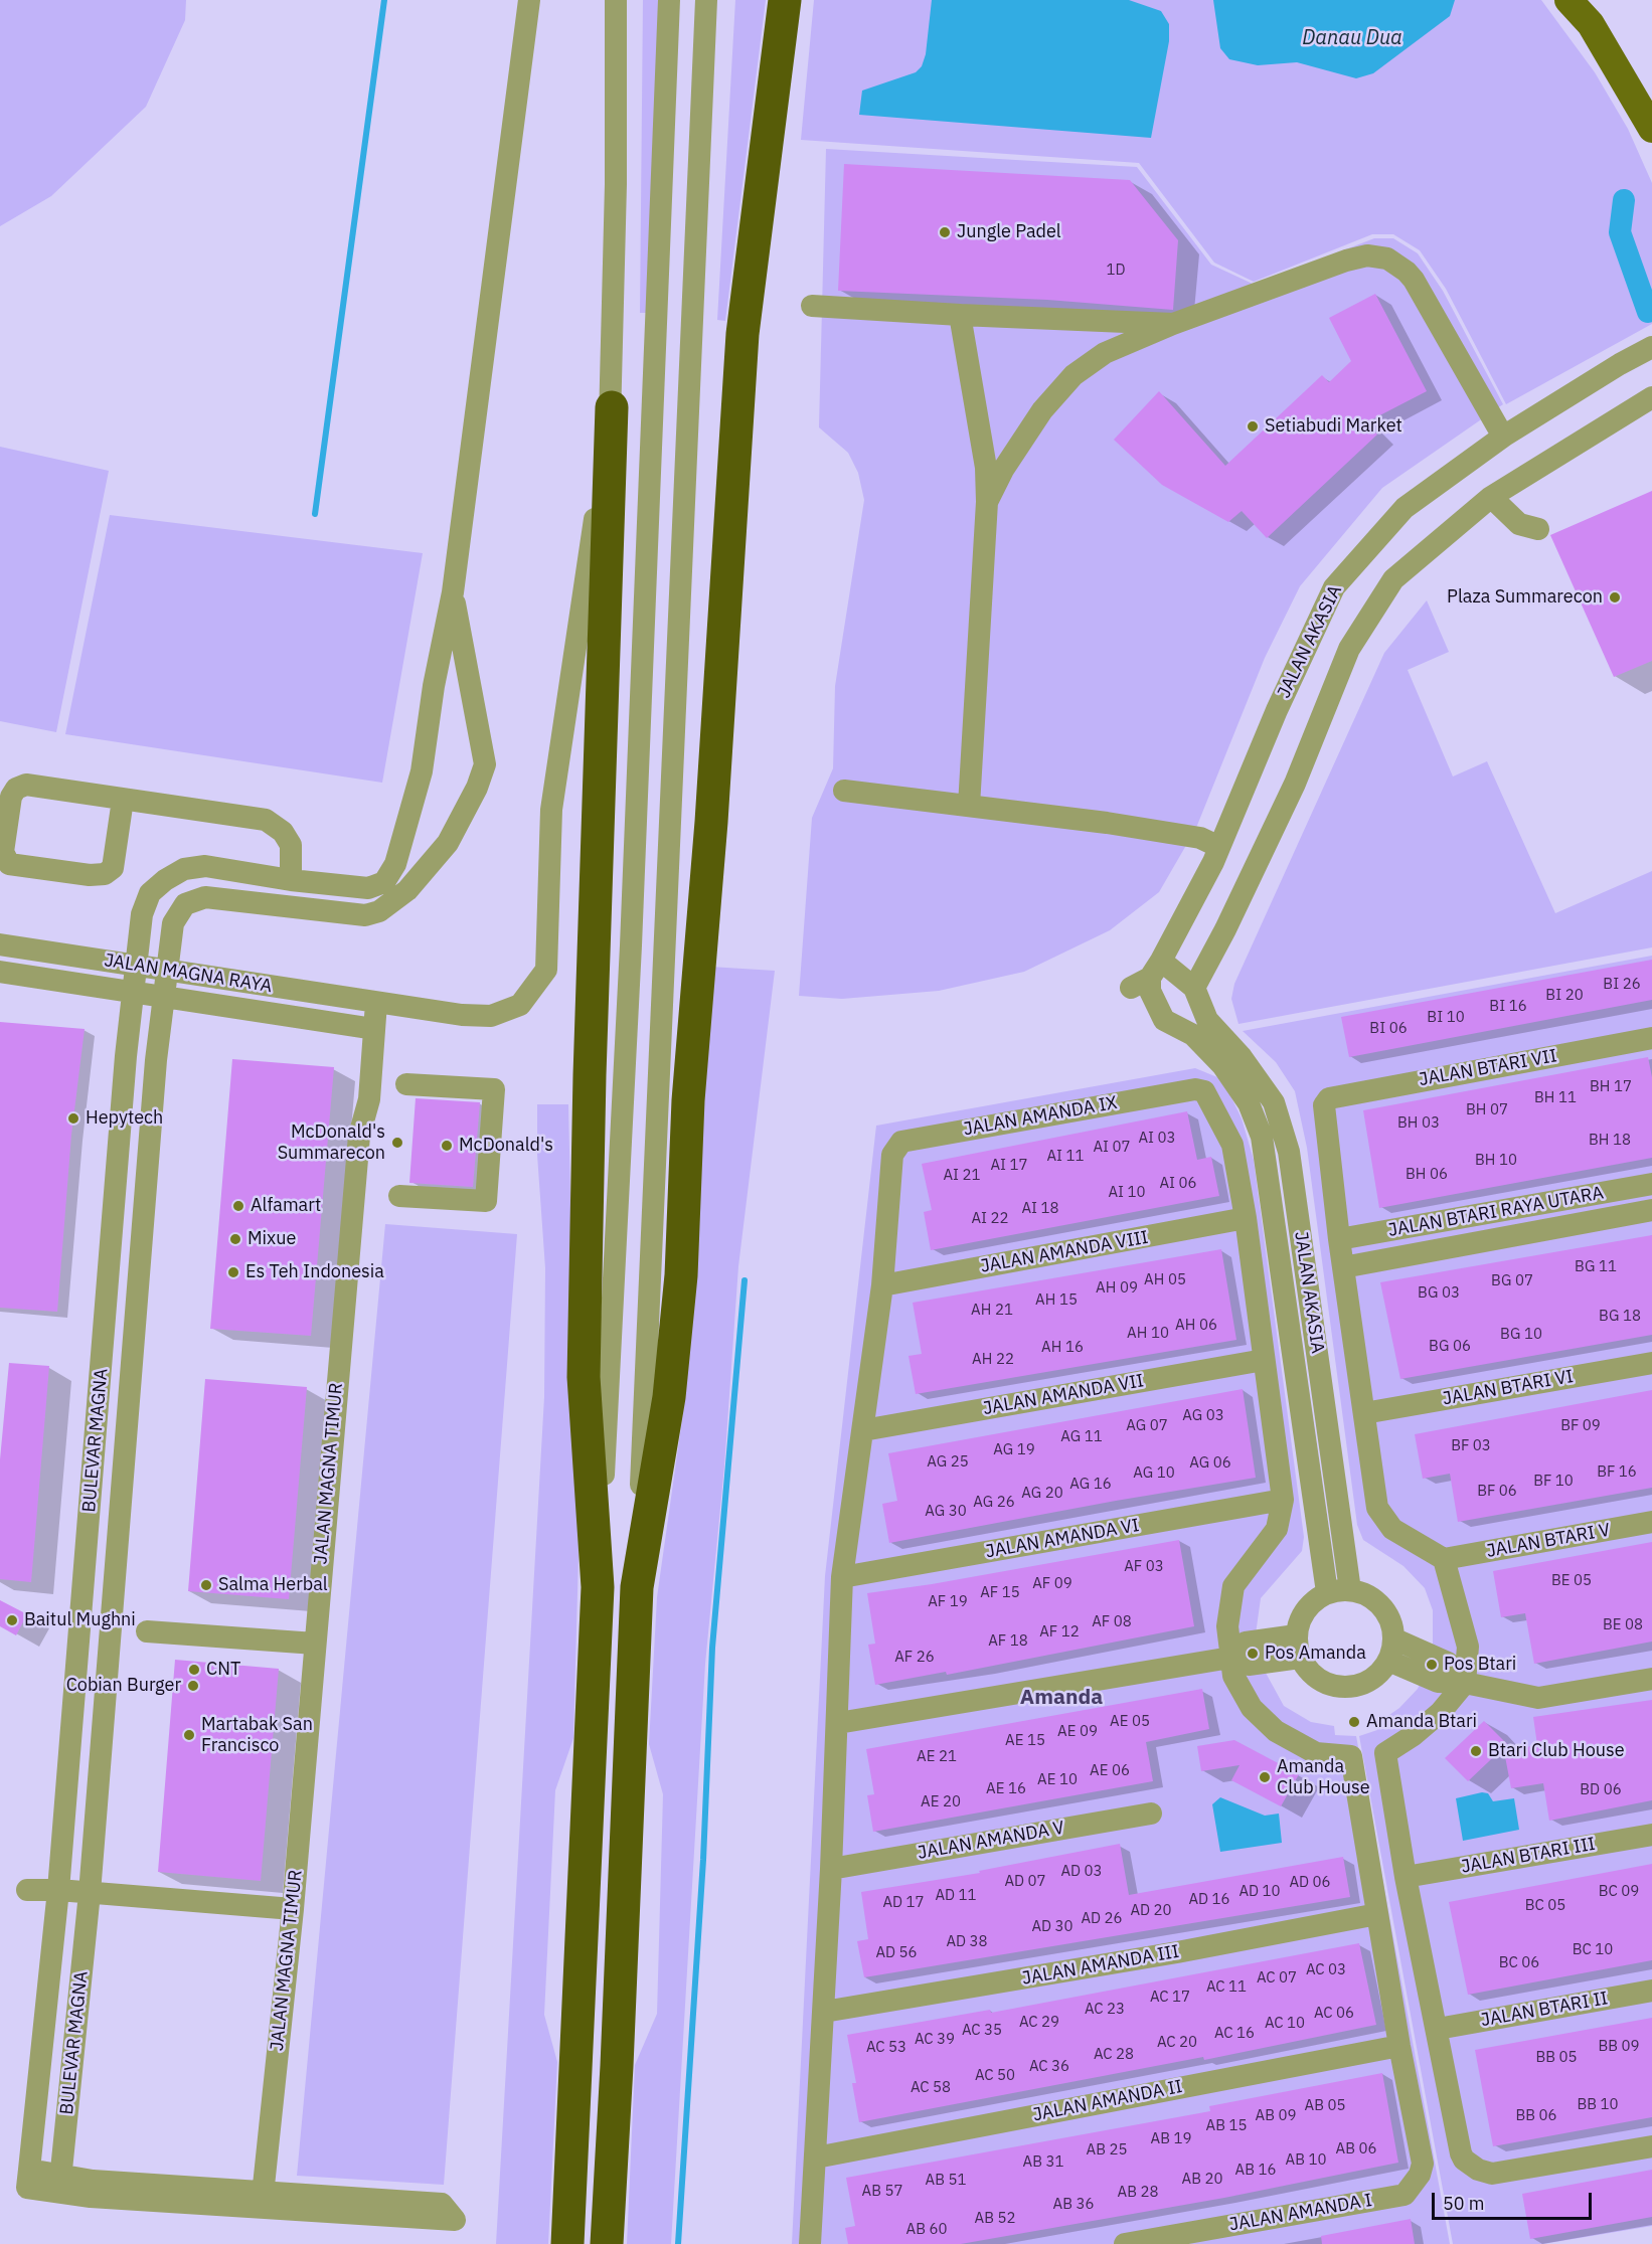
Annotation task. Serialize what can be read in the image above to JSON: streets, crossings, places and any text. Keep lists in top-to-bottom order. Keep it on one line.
{"streets":{"street":["JALAN AKASIA","JALAN MAGNA RAYA","JALAN BTARI VII","JALAN AMANDA IX","JALAN BTARI RAYA UTARA","JALAN AMANDA VIII","JALAN BTARI VI","JALAN AMANDA VII","BULEVAR MAGNA","JALAN MAGNA TIMUR","JALAN AMANDA VI","JALAN BTARI V","JALAN AMANDA V","JALAN BTARI III","JALAN AMANDA III","JALAN BTARI II","JALAN AMANDA II","JALAN AMANDA I"]},"crossings":[["JALAN MAGNA RAYA","BULEVAR MAGNA"],["JALAN MAGNA RAYA","JALAN MAGNA TIMUR"],["JALAN BTARI VII","JALAN BTARI RAYA UTARA"],["JALAN AMANDA IX","JALAN AMANDA VIII"],["JALAN AMANDA II","JALAN AMANDA I"]],"districts":["Amanda"],"water":["Danau Dua"],"places":["Jungle Padel","Setiabudi Market","Plaza Summarecon","Hepytech","McDonald's Summarecon","McDonald's","Alfamart","Mixue","Es Teh Indonesia","Salma Herbal","Baitul Mughni","Pos Amanda","Pos Btari","CNT","Cobian Burger","Amanda Btari","Martabak San Francisco","Btari Club House","Amanda Club House"],"house_numbers":["1D","BI 26","BI 20","BI 16","BI 10","BI 06","BH 17","BH 11","BH 07","BH 03","AI 03","BH 18","AI 07","AI 11","BH 10","AI 17","BH 06","AI 21","AI 06","AI 10","AI 18","AI 22","BG 11","AH 05","BG 07","AH 09","BG 03","AH 15","AH 21","BG 18","AH 06","AH 10","BG 10","BG 06","AH 16","AH 22","AG 03","AG 07","BF 09","AG 11","BF 03","AG 19","AG 25","AG 06","BF 16","AG 10","BF 10","AG 16","BF 06","AG 20","AG 26","AG 30","AF 03","BE 05","AF 09","AF 15","AF 19","AF 08","BE 08","AF 12","AF 18","AF 26","AE 05","AE 09","AE 15","AE 21","AE 06","AE 10","AE 16","BD 06","AE 20","AD 03","AD 07","AD 06","AD 10","BC 09","AD 11","AD 16","AD 17","BC 05","AD 20","AD 26","AD 30","AD 38","BC 10","AD 56","BC 06","AC 03","AC 07","AC 11","AC 17","AC 23","AC 06","AC 29","AC 10","AC 35","AC 16","AC 39","AC 20","BB 09","AC 53","AC 28","BB 05","AC 36","AC 50","AC 58","BB 10","AB 05","AB 09","BB 06","AB 15","AB 19","AB 06","AB 25","AB 10","AB 31","AB 16","AB 20","AB 51","AB 57","AB 28","AB 36","AB 52","AB 60"],"scale_bar":"50 m"}
